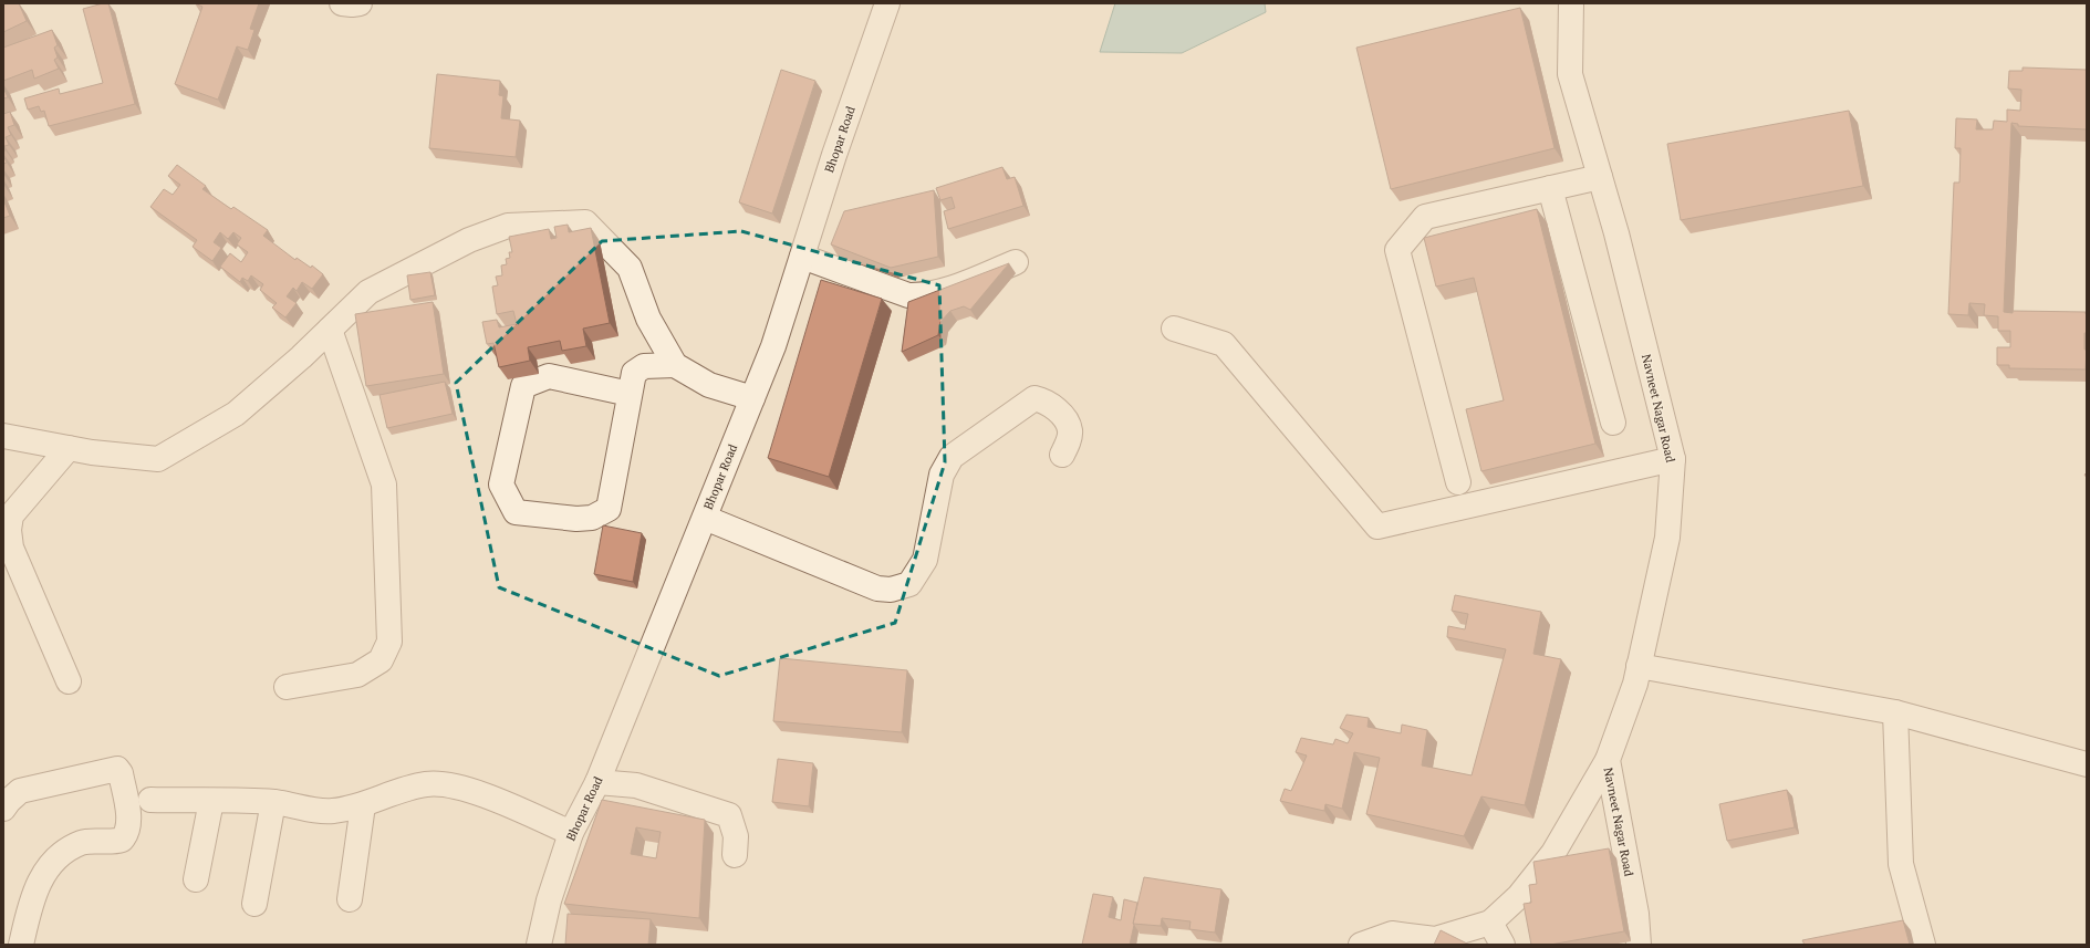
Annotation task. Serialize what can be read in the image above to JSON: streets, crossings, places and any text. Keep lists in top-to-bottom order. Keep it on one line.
{"streets":{"street":["Bhopar Road","Navneet Nagar Road"]}}
